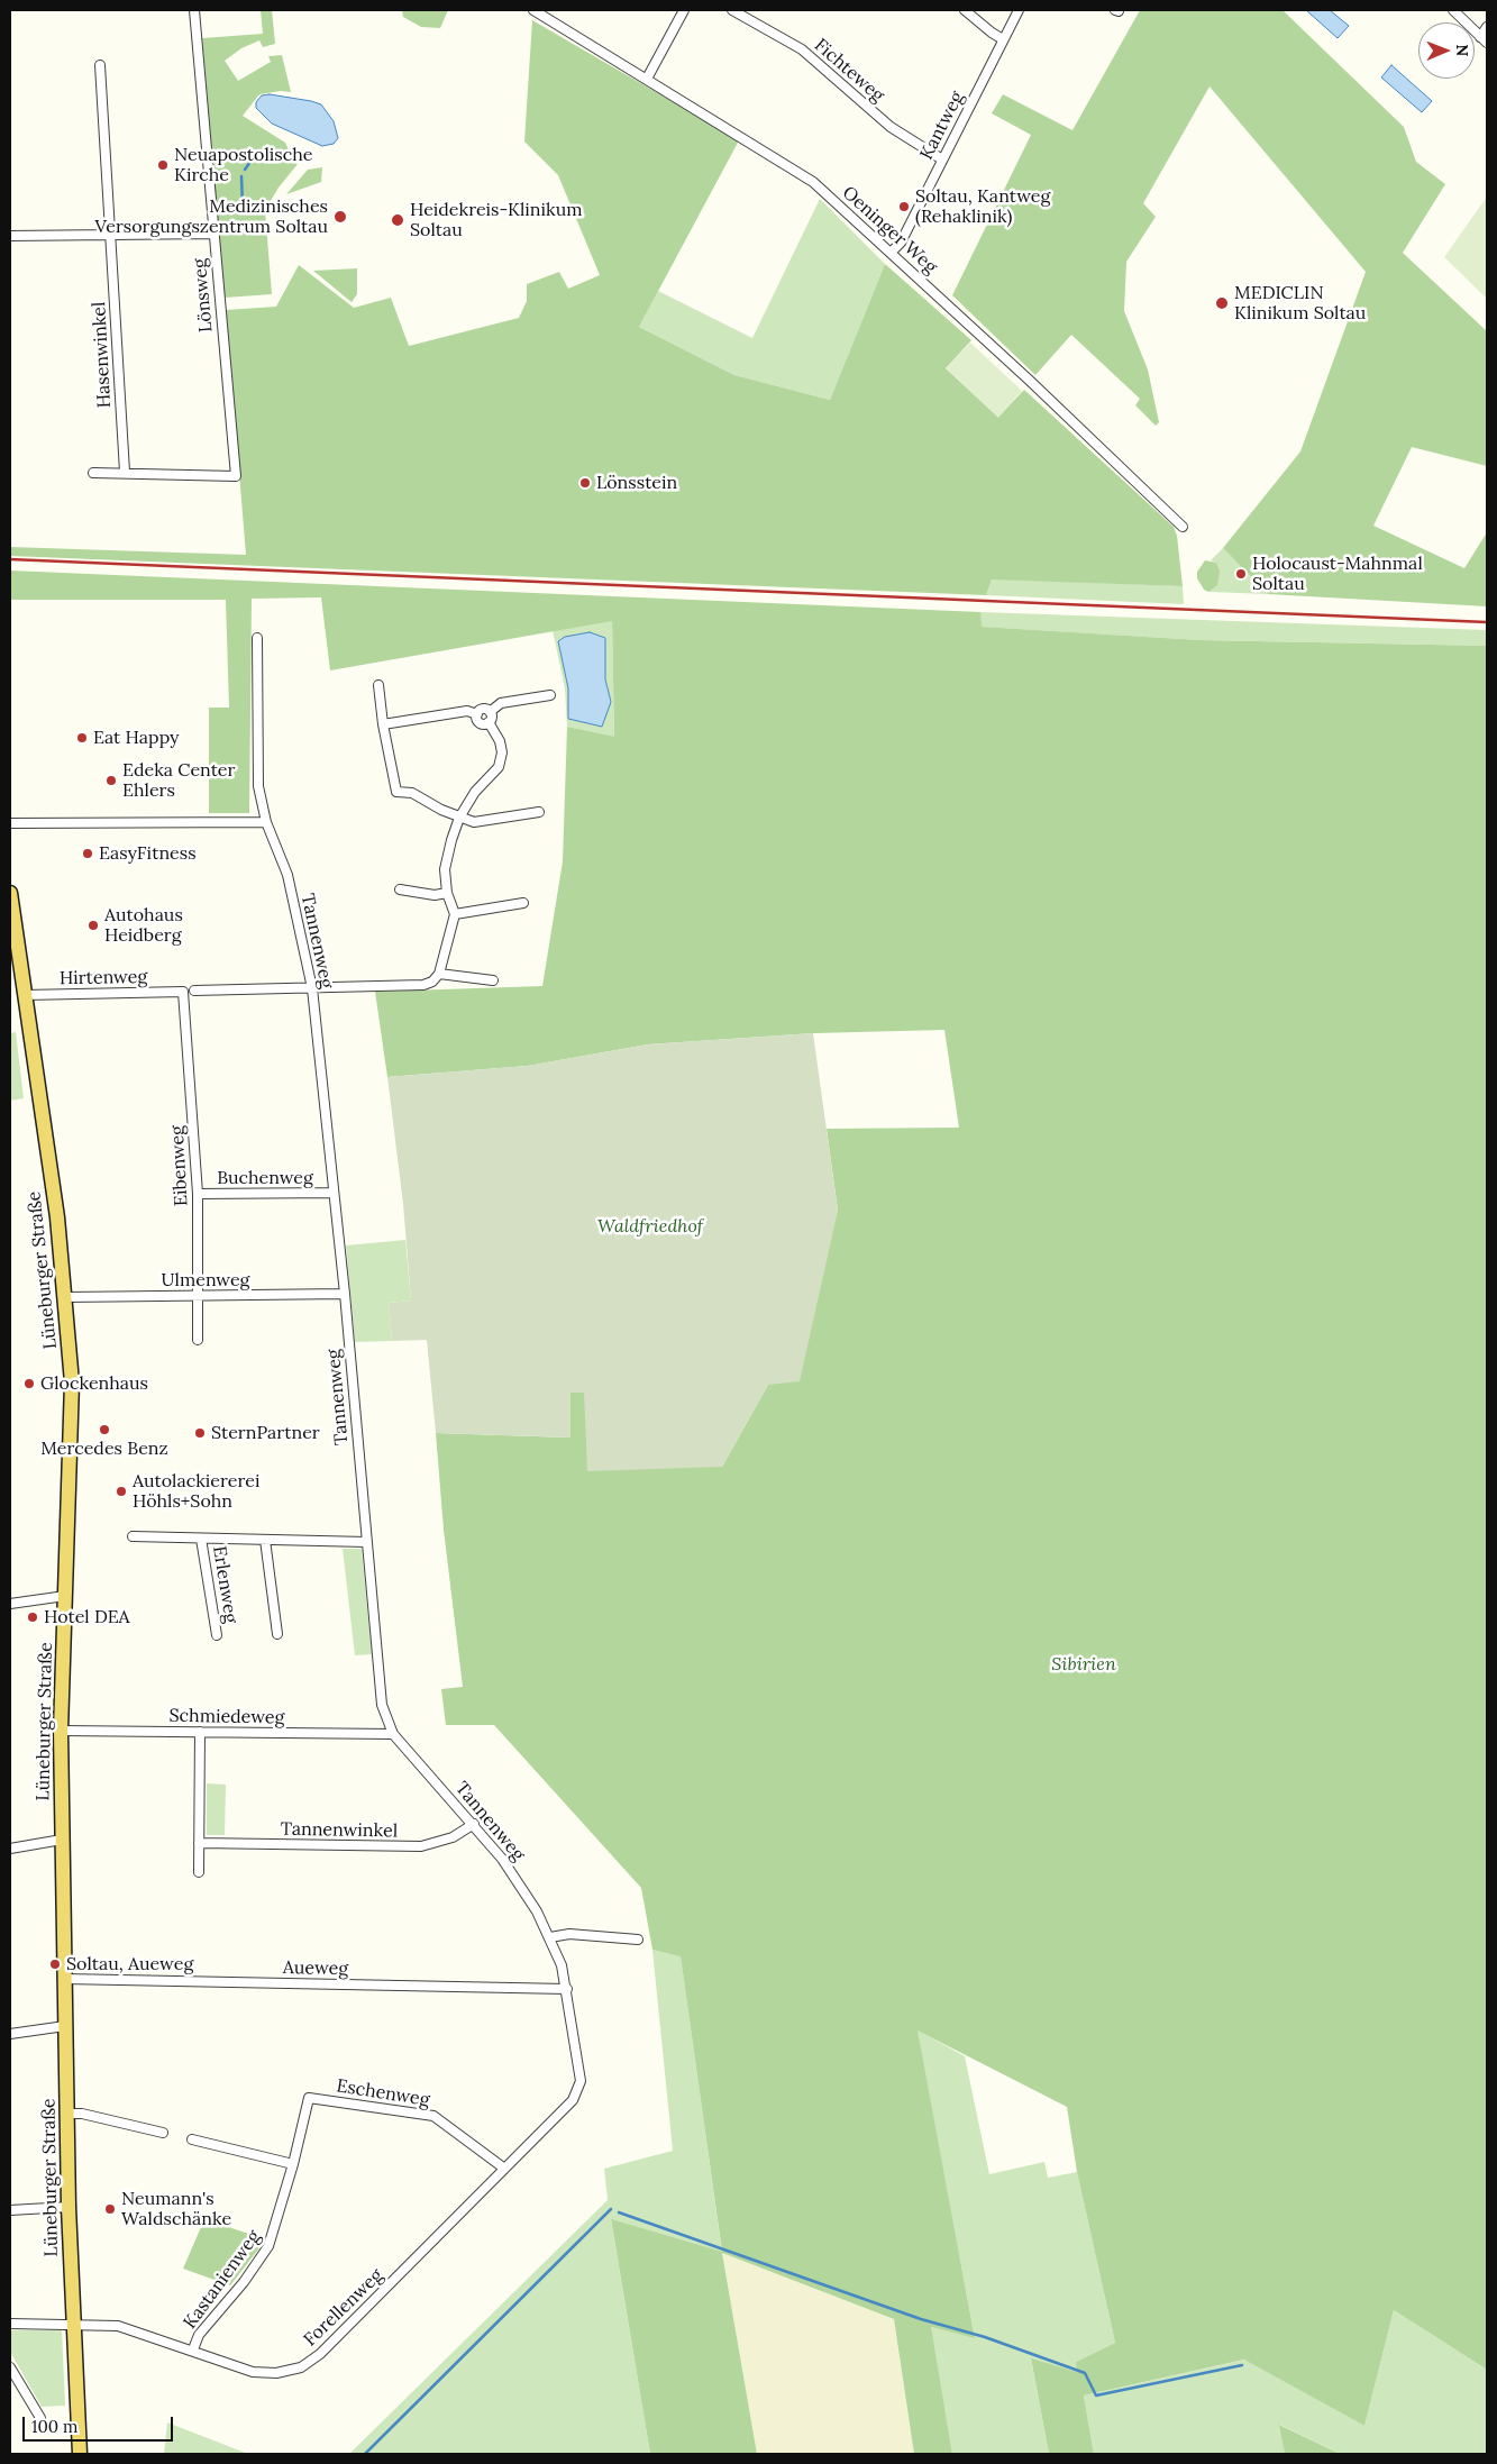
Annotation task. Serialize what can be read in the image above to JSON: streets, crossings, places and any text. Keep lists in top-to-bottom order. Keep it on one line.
{"streets":{"main road":["Lüneburger Straße"],"street":["Fichteweg","Kantweg","Oeninger Weg","Lönsweg","Hasenwinkel","Tannenweg","Hirtenweg","Eibenweg","Buchenweg","Ulmenweg","Erlenweg","Schmiedeweg","Tannenwinkel","Aueweg","Eschenweg","Kastanienweg","Forellenweg"]},"crossings":[["Fichteweg","Kantweg"],["Kantweg","Oeninger Weg"],["Lönsweg","Hasenwinkel"],["Tannenweg","Buchenweg"],["Tannenweg","Ulmenweg"],["Tannenweg","Schmiedeweg"],["Tannenweg","Tannenwinkel"],["Tannenweg","Aueweg"],["Tannenweg","Forellenweg"],["Hirtenweg","Eibenweg"],["Hirtenweg","Lüneburger Straße"],["Eibenweg","Buchenweg"],["Eibenweg","Ulmenweg"],["Lüneburger Straße","Ulmenweg"],["Lüneburger Straße","Schmiedeweg"],["Lüneburger Straße","Aueweg"],["Lüneburger Straße","Forellenweg"],["Eschenweg","Kastanienweg"],["Eschenweg","Forellenweg"],["Kastanienweg","Forellenweg"]],"parks":["Waldfriedhof","Sibirien"],"places":["Neuapostolische Kirche","Soltau, Kantweg (Rehaklinik)","Medizinisches Versorgungszentrum Soltau","Heidekreis-Klinikum Soltau","MEDICLIN Klinikum Soltau","Lönsstein","Holocaust-Mahnmal Soltau","Eat Happy","Edeka Center Ehlers","EasyFitness","Autohaus Heidberg","Glockenhaus","Mercedes Benz","SternPartner","Autolackiererei Höhls+Sohn","Hotel DEA","Soltau, Aueweg","Neumann's Waldschänke"],"scale_bar":"100 m","north":"right"}
